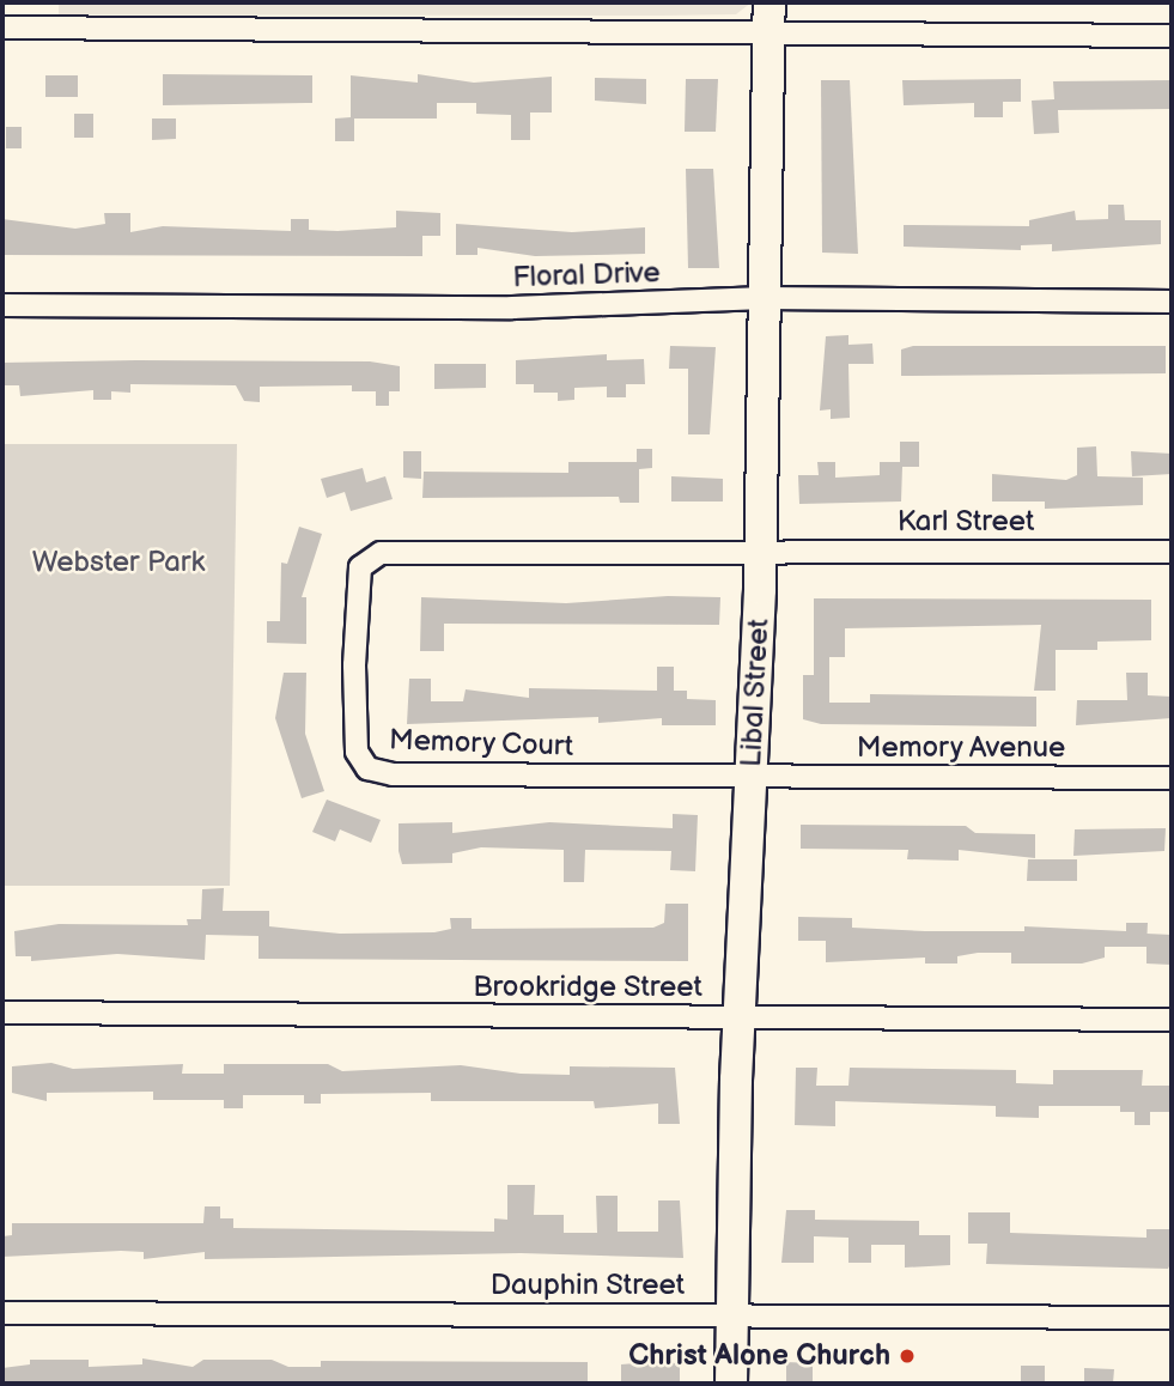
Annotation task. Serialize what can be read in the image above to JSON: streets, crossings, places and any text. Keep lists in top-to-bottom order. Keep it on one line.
{"streets":{"street":["Floral Drive","Karl Street","Libal Street","Memory Court","Memory Avenue","Brookridge Street","Dauphin Street"]},"crossings":[["Floral Drive","Libal Street"],["Karl Street","Libal Street"],["Karl Street","Memory Court"],["Libal Street","Memory Court"],["Libal Street","Memory Avenue"],["Libal Street","Brookridge Street"],["Libal Street","Dauphin Street"],["Memory Court","Memory Avenue"]],"parks":["Webster Park"],"places":["Christ Alone Church"]}
